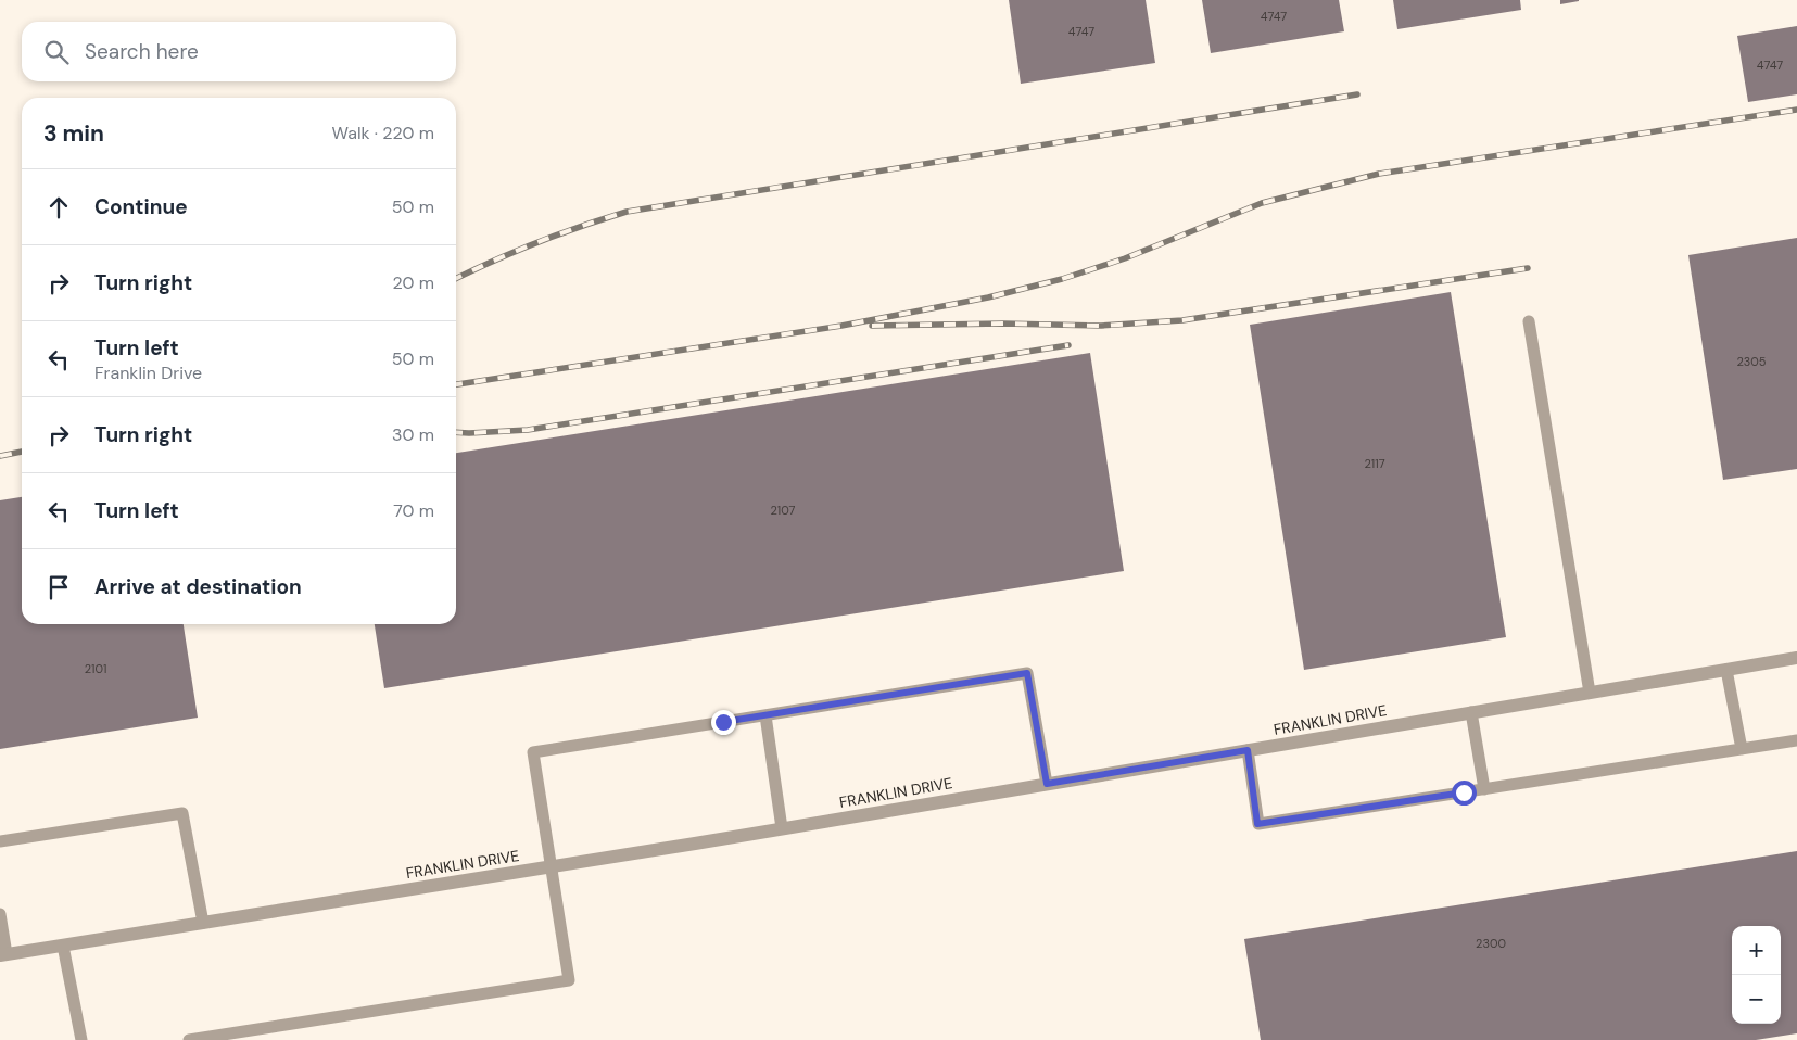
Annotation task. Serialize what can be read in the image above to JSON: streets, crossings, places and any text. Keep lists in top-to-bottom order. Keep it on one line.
{"streets":{"street":["FRANKLIN DRIVE"]},"house_numbers":["4747","4747","4747","2305","2117","2107","2101","2300"],"page":{"search":"Search here","heading":["3 min","Walk · 220 m"],"list":[["Continue","50 m"],["Turn right","20 m"],["Turn left","Franklin Drive","50 m"],["Turn right","30 m"],["Turn left","70 m"],"Arrive at destination"],"map_buttons":["+","−"]}}
